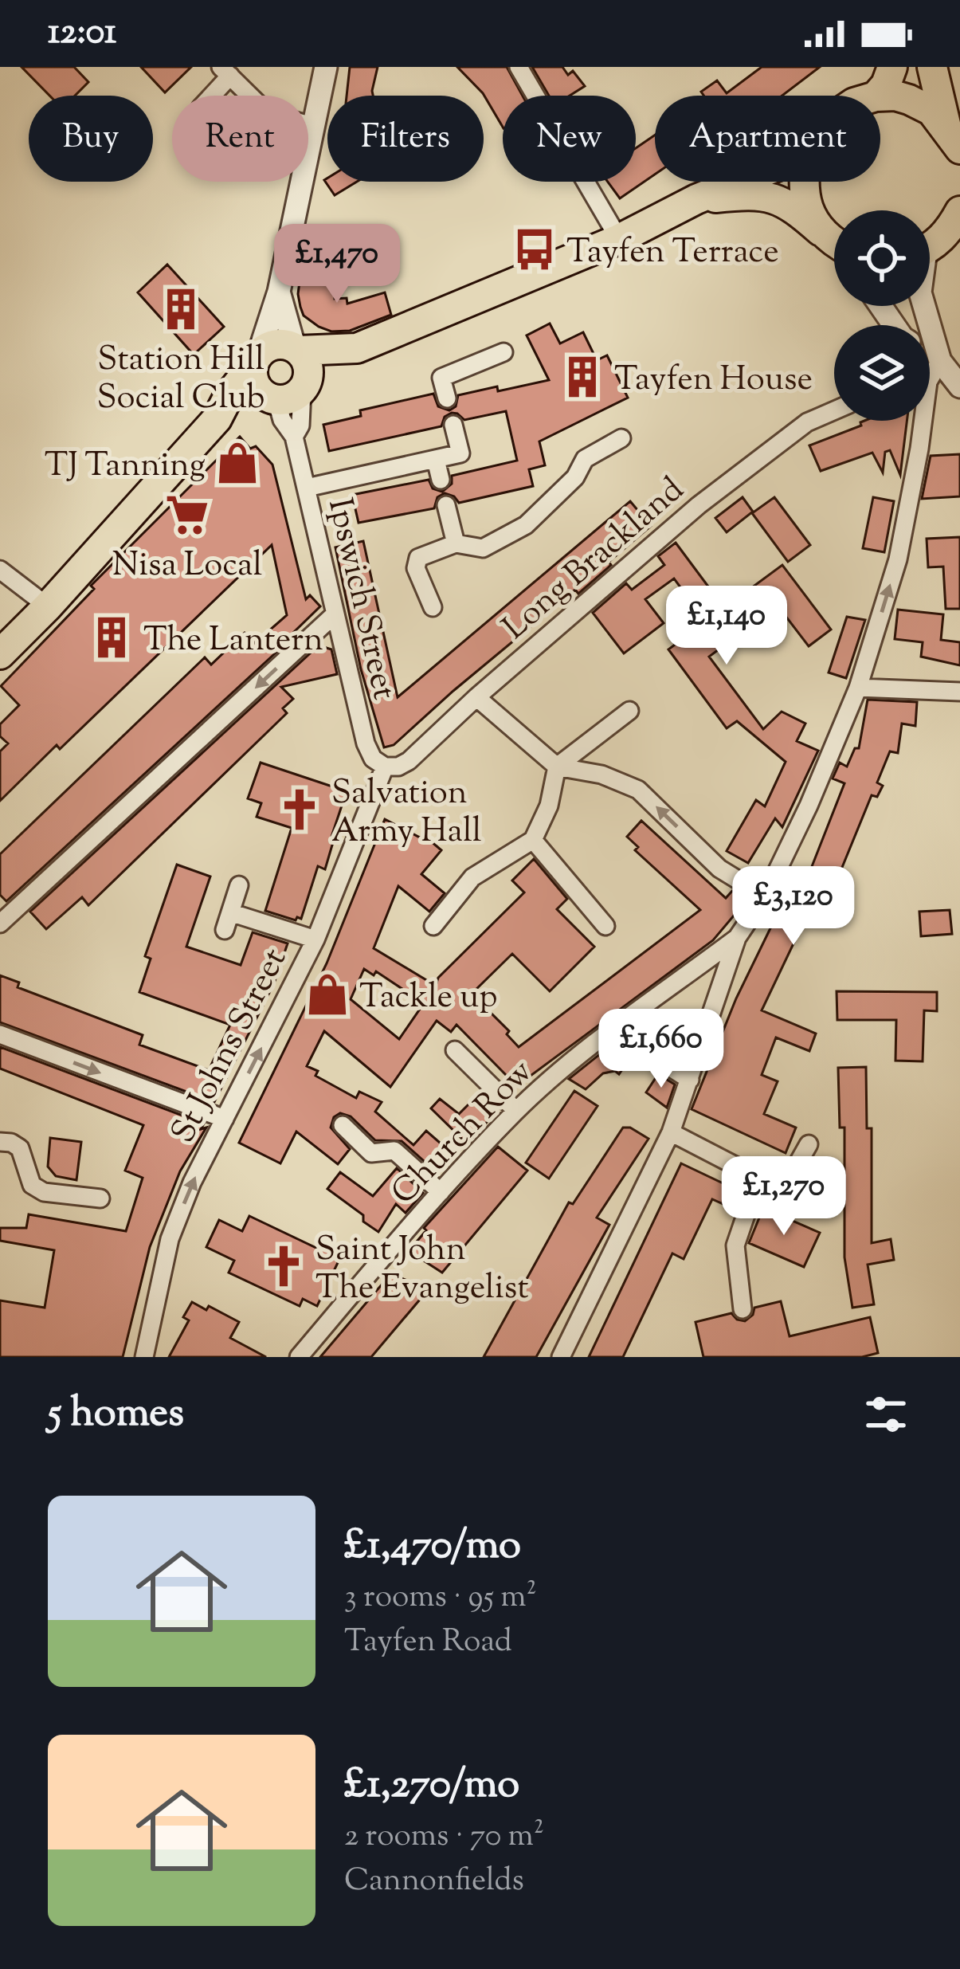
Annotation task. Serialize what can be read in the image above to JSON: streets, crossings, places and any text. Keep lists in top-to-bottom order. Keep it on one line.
{"streets":{"street":["Long Brackland","Ipswich Street","St Johns Street","Church Row"]},"crossings":[["Long Brackland","Ipswich Street"],["Long Brackland","St Johns Street"],["Ipswich Street","St Johns Street"]],"one_way":["St Johns Street"],"places":{"bus stop":["Tayfen Terrace"],"building":["Station Hill Social Club","Tayfen House","The Lantern"],"shop":["TJ Tanning","Tackle up"],"supermarket":["Nisa Local"],"church":["Salvation Army Hall","Saint John The Evangelist"]},"page":{"status":"12:01","chip":["Buy","Rent","Filters","New","Apartment"],"price":["£1,470","£1,140","£3,120","£1,660","£1,270"],"heading":"5 homes","list":[{"name":"£1,470/mo","note":"3 rooms · 95 m² · Tayfen Road"},{"name":"£1,270/mo","note":"2 rooms · 70 m² · Cannonfields"}]}}
